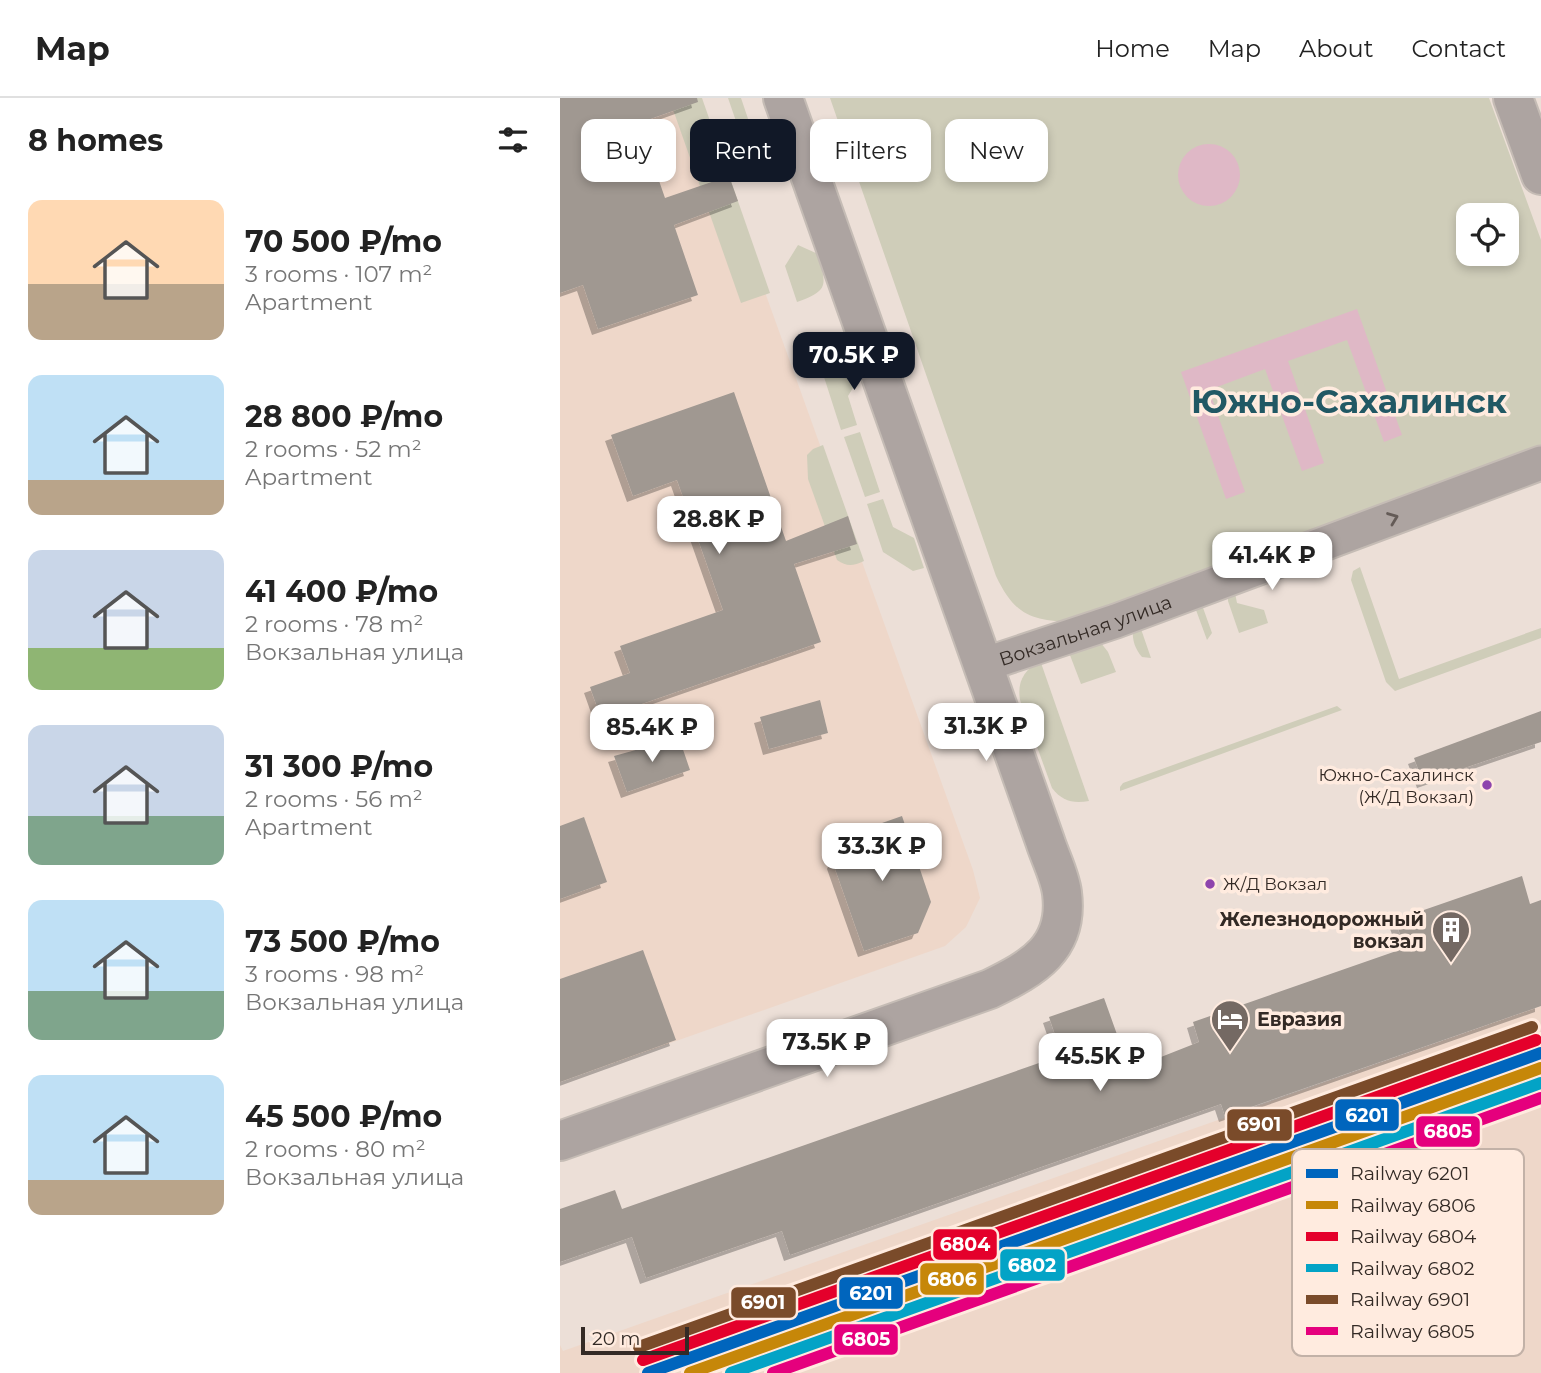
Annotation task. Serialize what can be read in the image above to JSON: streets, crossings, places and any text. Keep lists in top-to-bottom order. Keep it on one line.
{"streets":{"street":["Вокзальная улица"]},"one_way":["Вокзальная улица"],"districts":["Южно-Сахалинск"],"places":{"other":["Южно-Сахалинск (Ж/Д Вокзал)","Ж/Д Вокзал"],"building":["Железнодорожный вокзал"],"hotel":["Евразия"]},"lines":["rail line 6901","rail line 6804","rail line 6201","rail line 6806","rail line 6802","rail line 6805"],"legend":["Railway 6201","Railway 6806","Railway 6804","Railway 6802","Railway 6901","Railway 6805"],"scale_bar":"20 m","page":{"header":"Map","nav":["Home","Map","About","Contact"],"heading":"8 homes","chip":["Buy","Rent","Filters","New"],"list":[{"name":"70 500 ₽/mo","note":"3 rooms · 107 m² · Apartment"},{"name":"28 800 ₽/mo","note":"2 rooms · 52 m² · Apartment"},{"name":"41 400 ₽/mo","note":"2 rooms · 78 m² · Вокзальная улица"},{"name":"31 300 ₽/mo","note":"2 rooms · 56 m² · Apartment"},{"name":"73 500 ₽/mo","note":"3 rooms · 98 m² · Вокзальная улица"},{"name":"45 500 ₽/mo","note":"2 rooms · 80 m² · Вокзальная улица"}],"price":["70.5K ₽","28.8K ₽","41.4K ₽","31.3K ₽","85.4K ₽","33.3K ₽","73.5K ₽","45.5K ₽"],"scale":"20 m"}}
